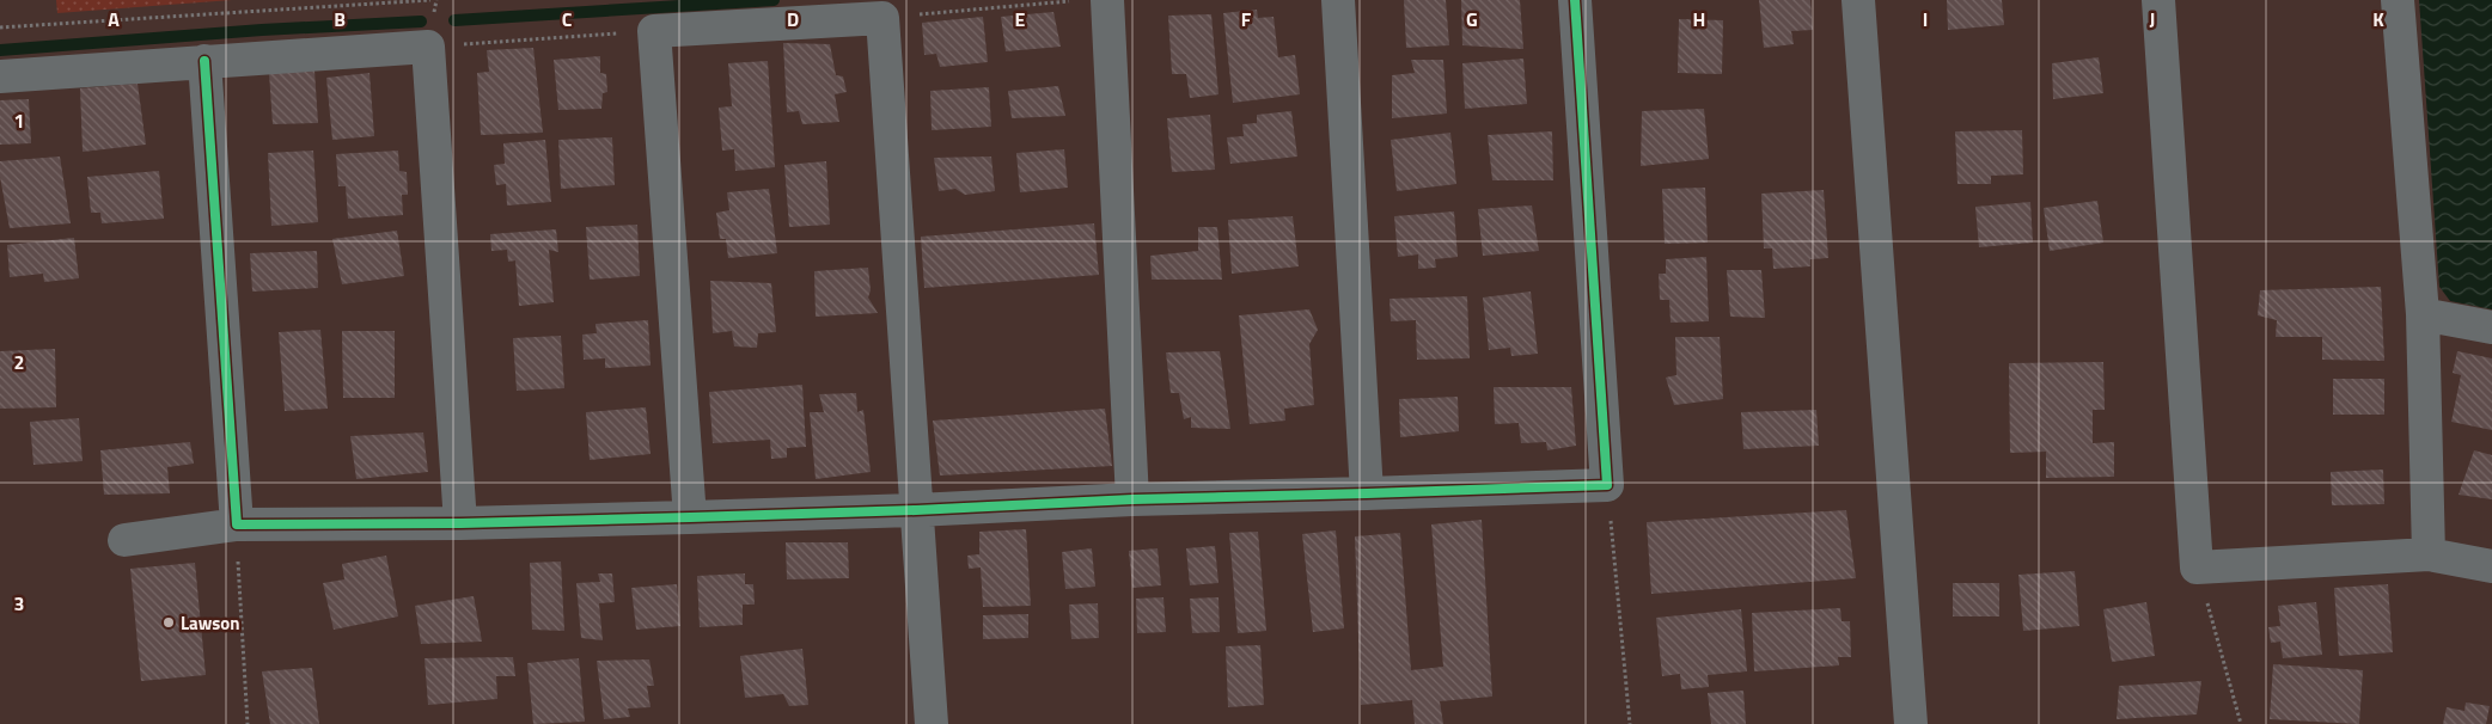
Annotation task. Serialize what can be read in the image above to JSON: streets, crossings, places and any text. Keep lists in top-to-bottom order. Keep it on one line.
{"places":["Lawson"],"grid":{"columns":["A","B","C","D","E","F","G","H","I","J","K"],"rows":["1","2","3"]}}
